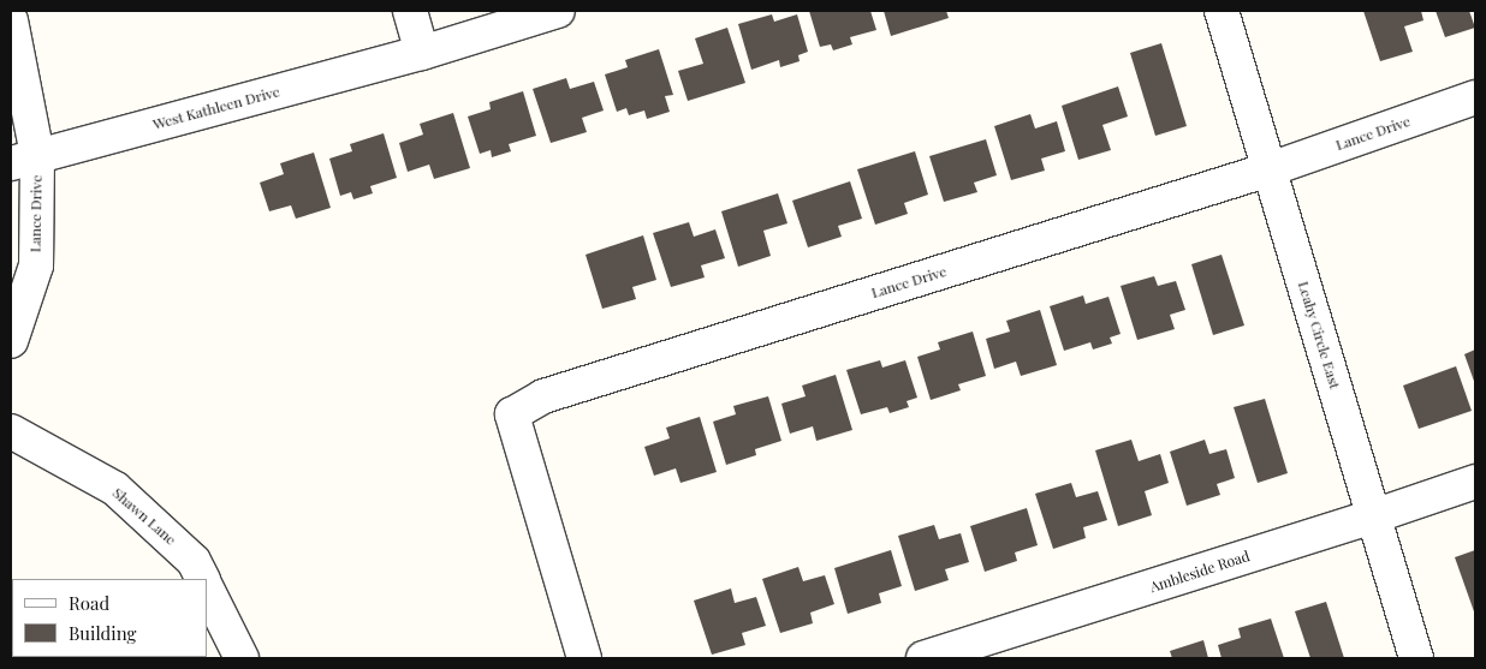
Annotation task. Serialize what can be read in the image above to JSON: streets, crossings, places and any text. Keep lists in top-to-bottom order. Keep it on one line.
{"streets":{"street":["West Kathleen Drive","Lance Drive","Leahy Circle East","Shawn Lane","Ambleside Road"]},"crossings":[["West Kathleen Drive","Lance Drive"],["Lance Drive","Leahy Circle East"],["Leahy Circle East","Ambleside Road"]],"legend":["Road","Building"]}
